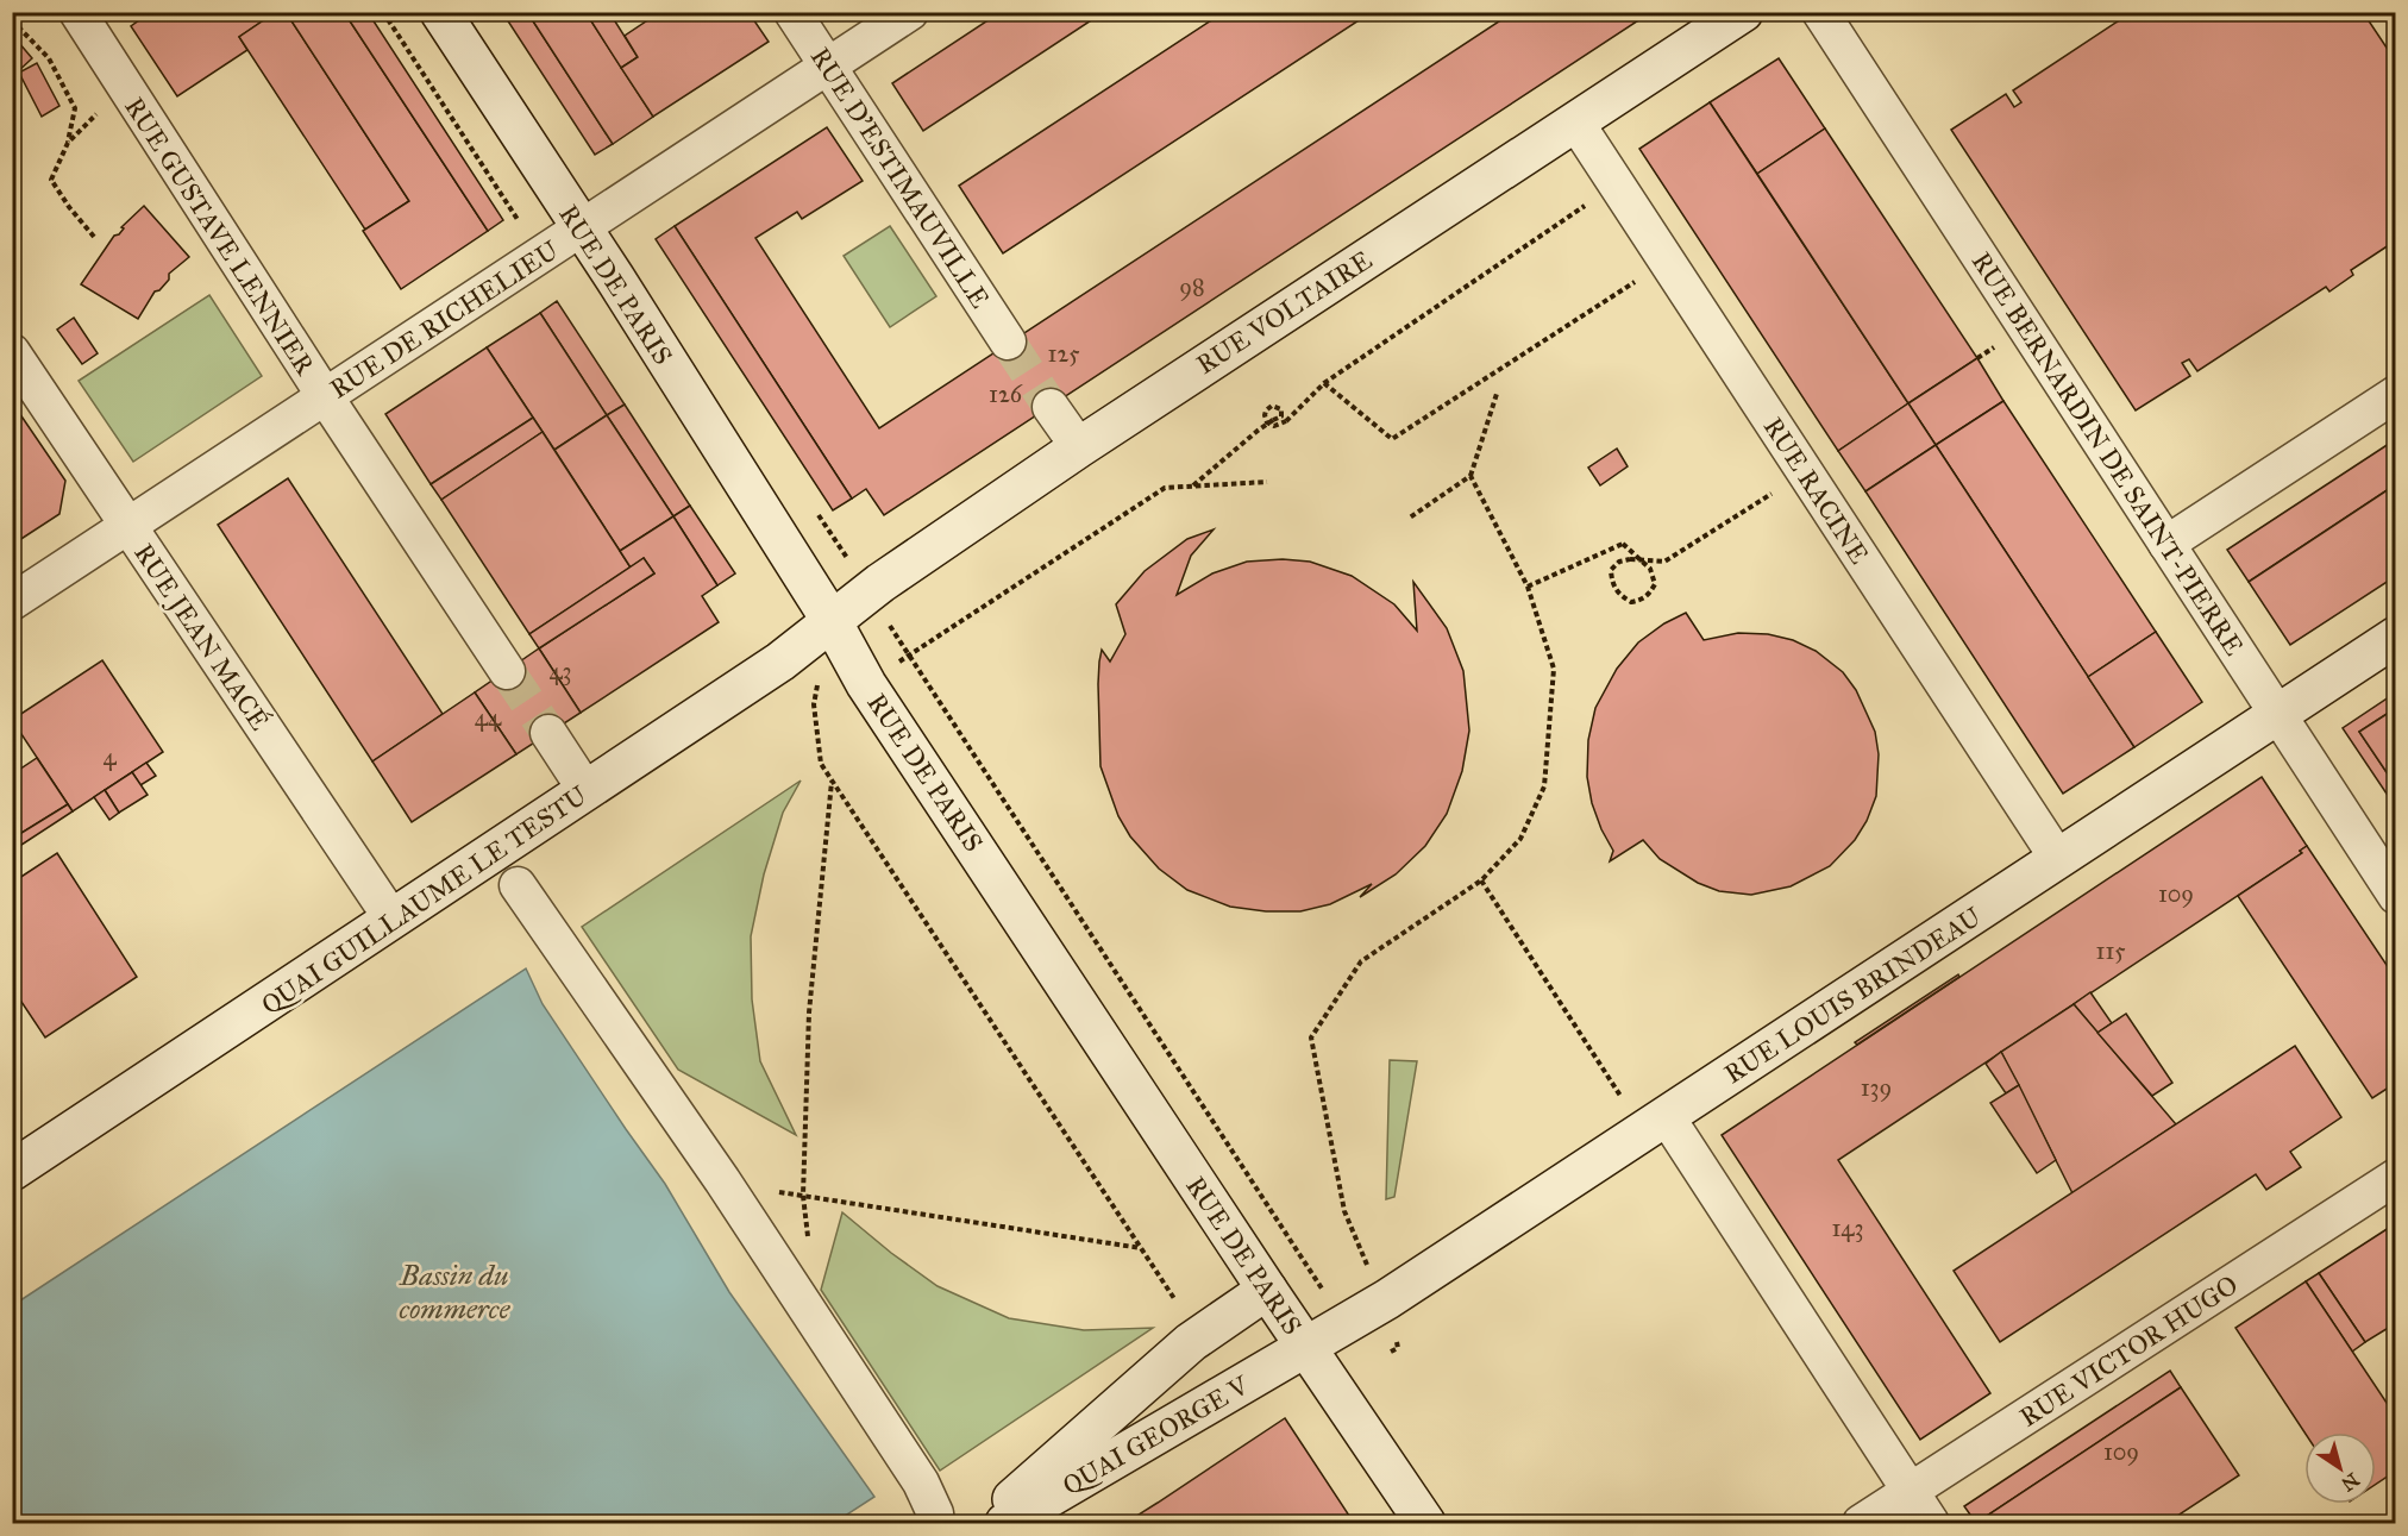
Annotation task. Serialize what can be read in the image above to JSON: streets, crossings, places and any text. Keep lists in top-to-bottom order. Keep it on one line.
{"streets":{"main road":["RUE DE PARIS","RUE VOLTAIRE","QUAI GUILLAUME LE TESTU","RUE LOUIS BRINDEAU","QUAI GEORGE V"],"street":["RUE D'ESTIMAUVILLE","RUE GUSTAVE LENNIER","RUE DE RICHELIEU","RUE BERNARDIN DE SAINT-PIERRE","RUE RACINE","RUE JEAN MACÉ","RUE VICTOR HUGO"]},"crossings":[["RUE D'ESTIMAUVILLE","RUE DE RICHELIEU"],["RUE GUSTAVE LENNIER","RUE DE RICHELIEU"],["RUE DE PARIS","RUE VOLTAIRE"],["RUE DE PARIS","RUE DE RICHELIEU"],["RUE DE PARIS","QUAI GUILLAUME LE TESTU"],["RUE DE PARIS","RUE LOUIS BRINDEAU"],["RUE DE PARIS","QUAI GEORGE V"],["RUE VOLTAIRE","RUE RACINE"],["RUE VOLTAIRE","QUAI GUILLAUME LE TESTU"],["RUE DE RICHELIEU","RUE JEAN MACÉ"],["RUE BERNARDIN DE SAINT-PIERRE","RUE LOUIS BRINDEAU"],["RUE RACINE","RUE LOUIS BRINDEAU"],["RUE JEAN MACÉ","QUAI GUILLAUME LE TESTU"],["RUE LOUIS BRINDEAU","QUAI GEORGE V"]],"water":["Bassin du commerce"],"house_numbers":["98","125","126","43","44","4","109","115","139","143","109"],"north":"bottom right"}
